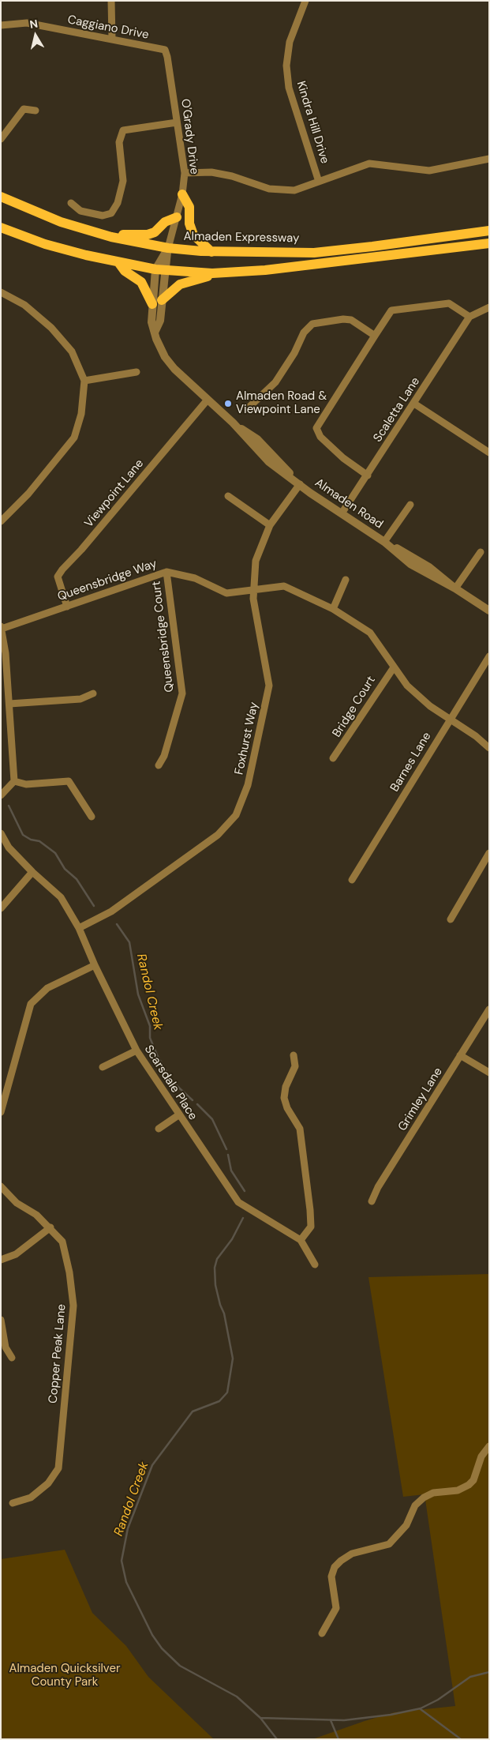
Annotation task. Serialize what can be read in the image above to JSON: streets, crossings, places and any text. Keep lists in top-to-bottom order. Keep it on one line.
{"streets":{"main road":["Almaden Expressway"],"street":["Caggiano Drive","Kindra Hill Drive","O'Grady Drive","Scaletta Lane","Viewpoint Lane","Almaden Road","Queensbridge Way","Queensbridge Court","Bridge Court","Foxhurst Way","Barnes Lane","Scarsdale Place","Grimley Lane","Copper Peak Lane"]},"crossings":[["Caggiano Drive","O'Grady Drive"],["O'Grady Drive","Almaden Expressway"],["O'Grady Drive","Almaden Road"],["Almaden Expressway","Almaden Road"],["Scaletta Lane","Almaden Road"],["Viewpoint Lane","Almaden Road"],["Viewpoint Lane","Queensbridge Way"],["Almaden Road","Foxhurst Way"],["Queensbridge Way","Queensbridge Court"],["Queensbridge Way","Bridge Court"],["Queensbridge Way","Foxhurst Way"],["Queensbridge Way","Barnes Lane"],["Foxhurst Way","Scarsdale Place"]],"water":["Randol Creek"],"parks":["Almaden Quicksilver County Park"],"places":["Almaden Road & Viewpoint Lane"],"north":"top"}
